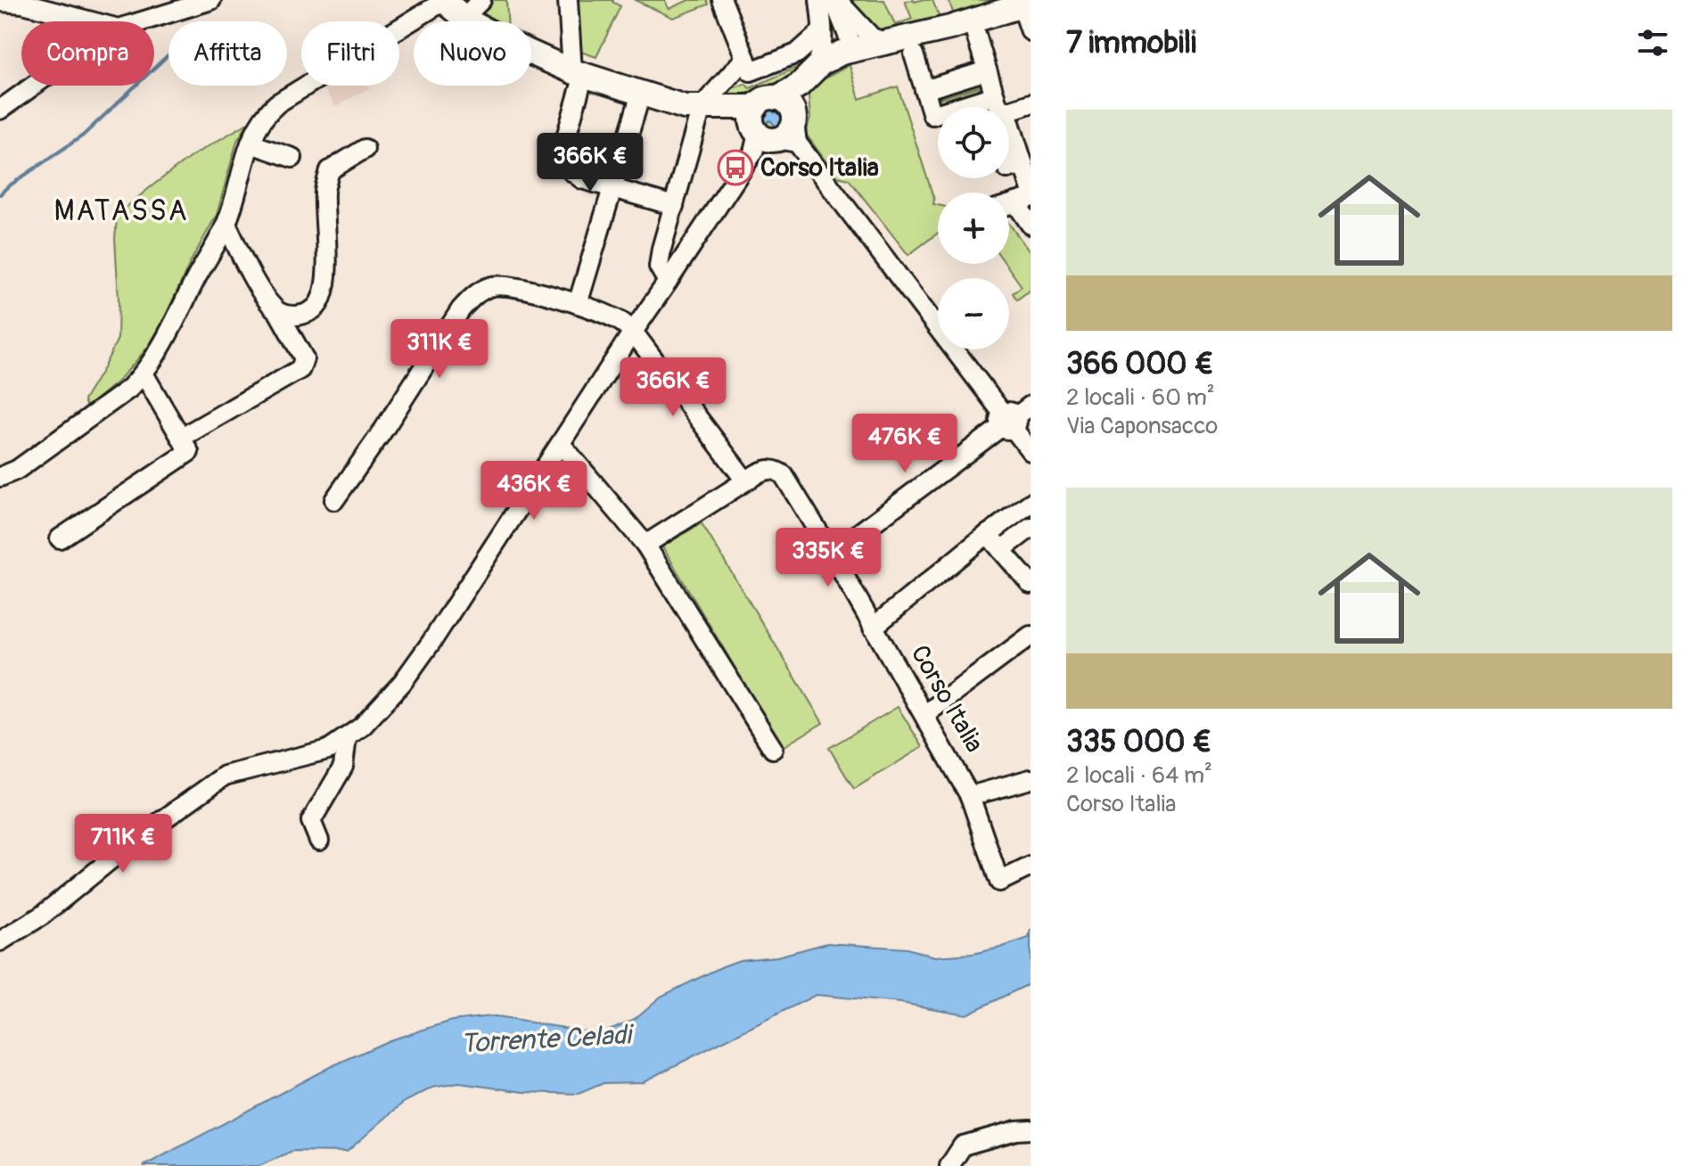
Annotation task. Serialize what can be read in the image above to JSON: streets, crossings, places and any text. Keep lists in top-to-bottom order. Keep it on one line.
{"streets":{"street":["Corso Italia"]},"districts":["MATASSA"],"water":["Torrente Celadi"],"places":{"bus stop":["Corso Italia"]},"page":{"heading":"7 immobili","chip":["Compra","Affitta","Filtri","Nuovo"],"list":[{"name":"366 000 €","note":"2 locali · 60 m² · Via Caponsacco"},{"name":"335 000 €","note":"2 locali · 64 m² · Corso Italia"}],"map_buttons":["+","−"],"price":["366K €","311K €","366K €","476K €","436K €","335K €","711K €"]}}
